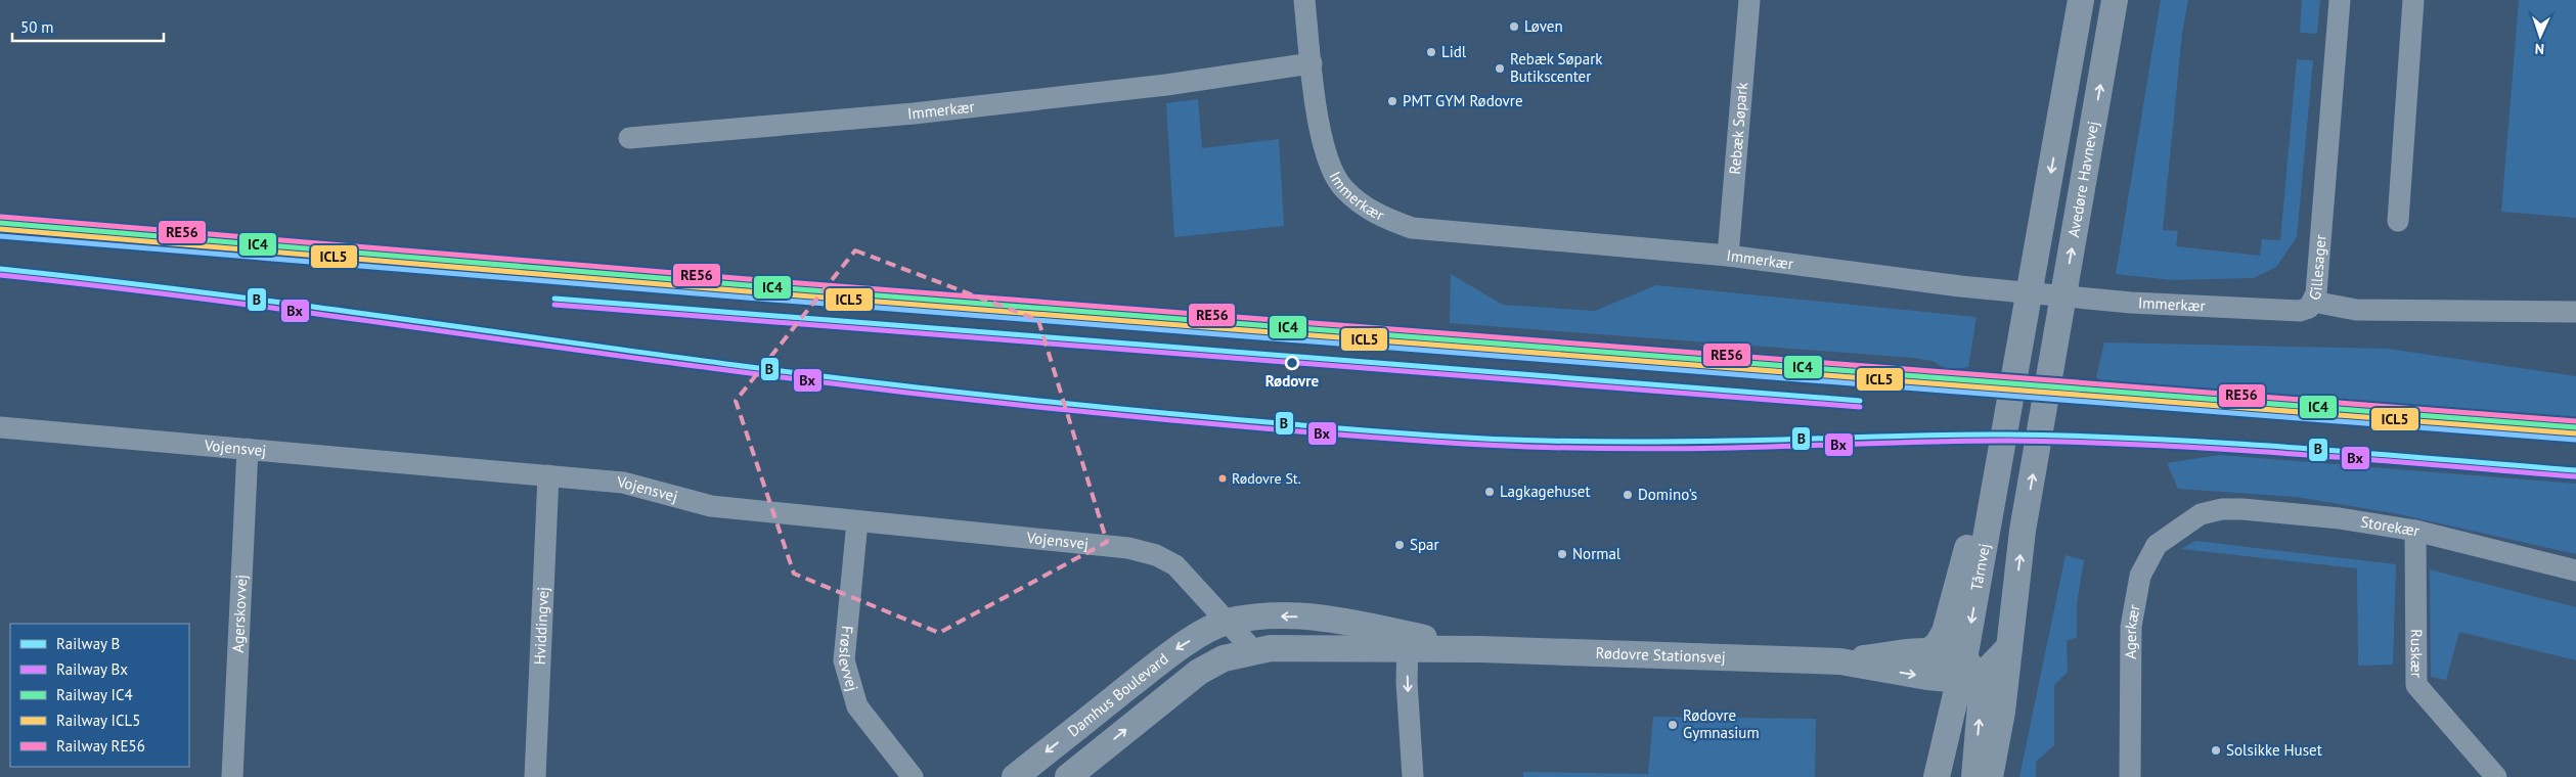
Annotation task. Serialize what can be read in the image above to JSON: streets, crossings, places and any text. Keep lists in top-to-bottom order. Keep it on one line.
{"streets":{"street":["Immerkær","Rebæk Søpark","Avedøre Havnevej","Gillesager","Vojensvej","Storekær","Tårnvej","Agerskovvej","Hviddingvej","Agerkær","Ruskær","Rødovre Stationsvej","Frøslevvej","Damhus Boulevard"]},"crossings":[["Immerkær","Rebæk Søpark"],["Immerkær","Gillesager"],["Vojensvej","Agerskovvej"],["Vojensvej","Hviddingvej"],["Vojensvej","Rødovre Stationsvej"],["Vojensvej","Frøslevvej"],["Vojensvej","Damhus Boulevard"],["Storekær","Agerkær"],["Storekær","Ruskær"],["Tårnvej","Rødovre Stationsvej"],["Rødovre Stationsvej","Damhus Boulevard"]],"places":["Løven","Lidl","Rebæk Søpark Butikscenter","PMT GYM Rødovre","Rødovre","Rødovre St.","Lagkagehuset","Domino's","Spar","Normal","Rødovre Gymnasium","Solsikke Huset"],"lines":["rail line RE56","rail line IC4","rail line ICL5","rail line B","rail line Bx"],"legend":["Railway B","Railway Bx","Railway IC4","Railway ICL5","Railway RE56"],"scale_bar":"50 m","north":"bottom"}
